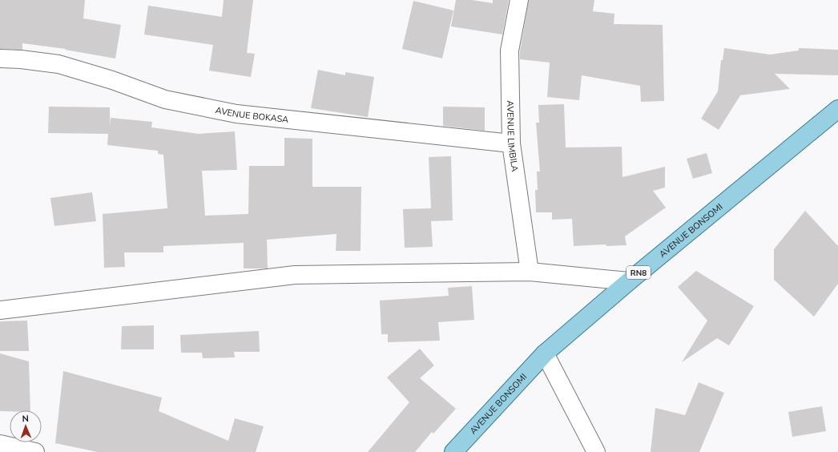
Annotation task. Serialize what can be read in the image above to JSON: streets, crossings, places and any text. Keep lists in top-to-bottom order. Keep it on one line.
{"streets":{"main road":["AVENUE BONSOMI","RN8"],"street":["AVENUE BOKASA","AVENUE LIMBILA"]},"crossings":[["AVENUE BOKASA","AVENUE LIMBILA"]],"north":"top"}
